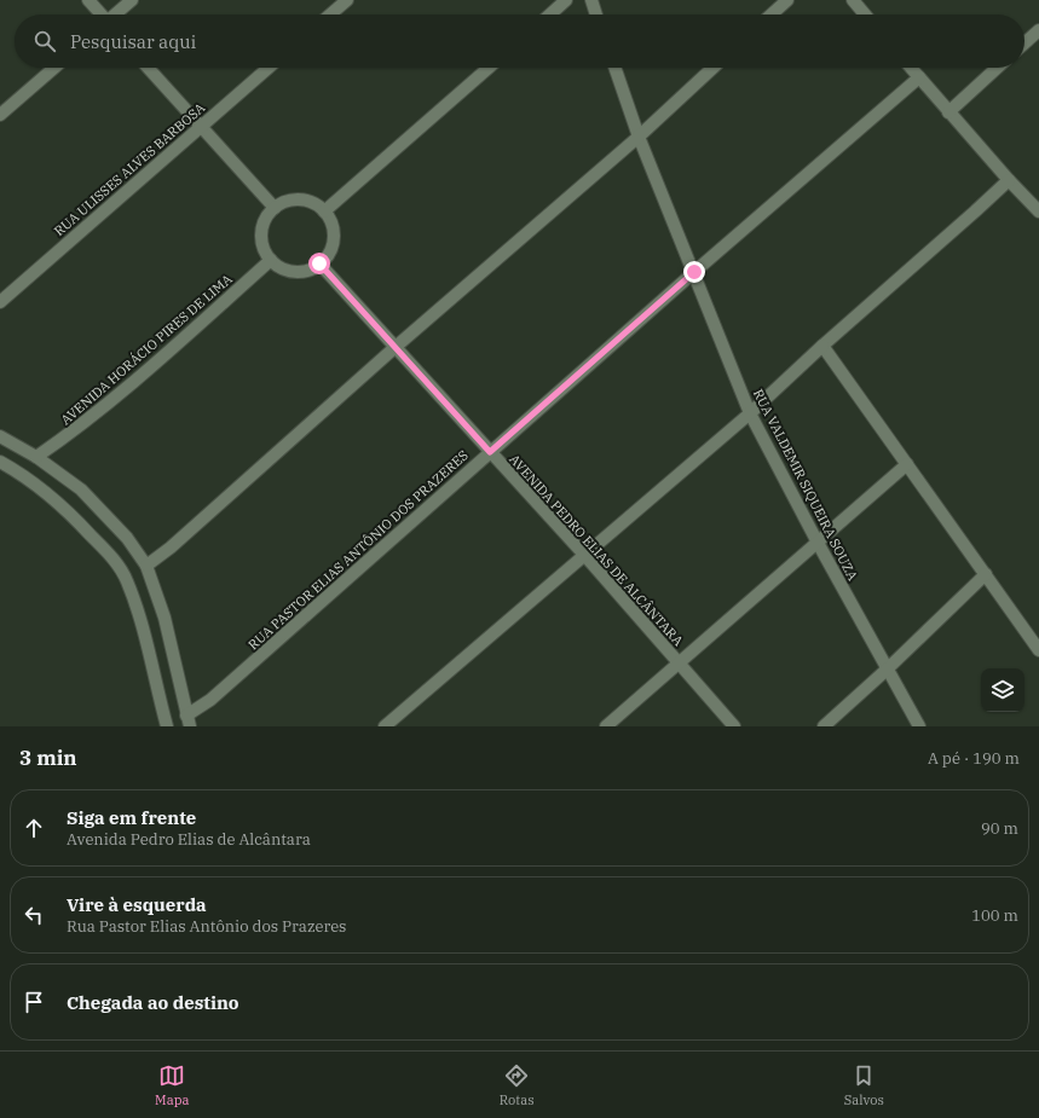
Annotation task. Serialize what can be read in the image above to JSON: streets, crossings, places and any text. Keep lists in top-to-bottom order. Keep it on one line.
{"streets":{"street":["RUA ULISSES ALVES BARBOSA","AVENIDA HORÁCIO PIRES DE LIMA","RUA VALDEMIR SIQUEIRA SOUZA","RUA PASTOR ELIAS ANTÔNIO DOS PRAZERES","AVENIDA PEDRO ELIAS DE ALCÂNTARA"]},"crossings":[["AVENIDA HORÁCIO PIRES DE LIMA","AVENIDA PEDRO ELIAS DE ALCÂNTARA"],["RUA VALDEMIR SIQUEIRA SOUZA","RUA PASTOR ELIAS ANTÔNIO DOS PRAZERES"],["RUA PASTOR ELIAS ANTÔNIO DOS PRAZERES","AVENIDA PEDRO ELIAS DE ALCÂNTARA"]],"page":{"search":"Pesquisar aqui","heading":["3 min","A pé · 190 m"],"list":[["Siga em frente","Avenida Pedro Elias de Alcântara","90 m"],["Vire à esquerda","Rua Pastor Elias Antônio dos Prazeres","100 m"],"Chegada ao destino"],"nav":["Mapa","Rotas","Salvos"]}}
